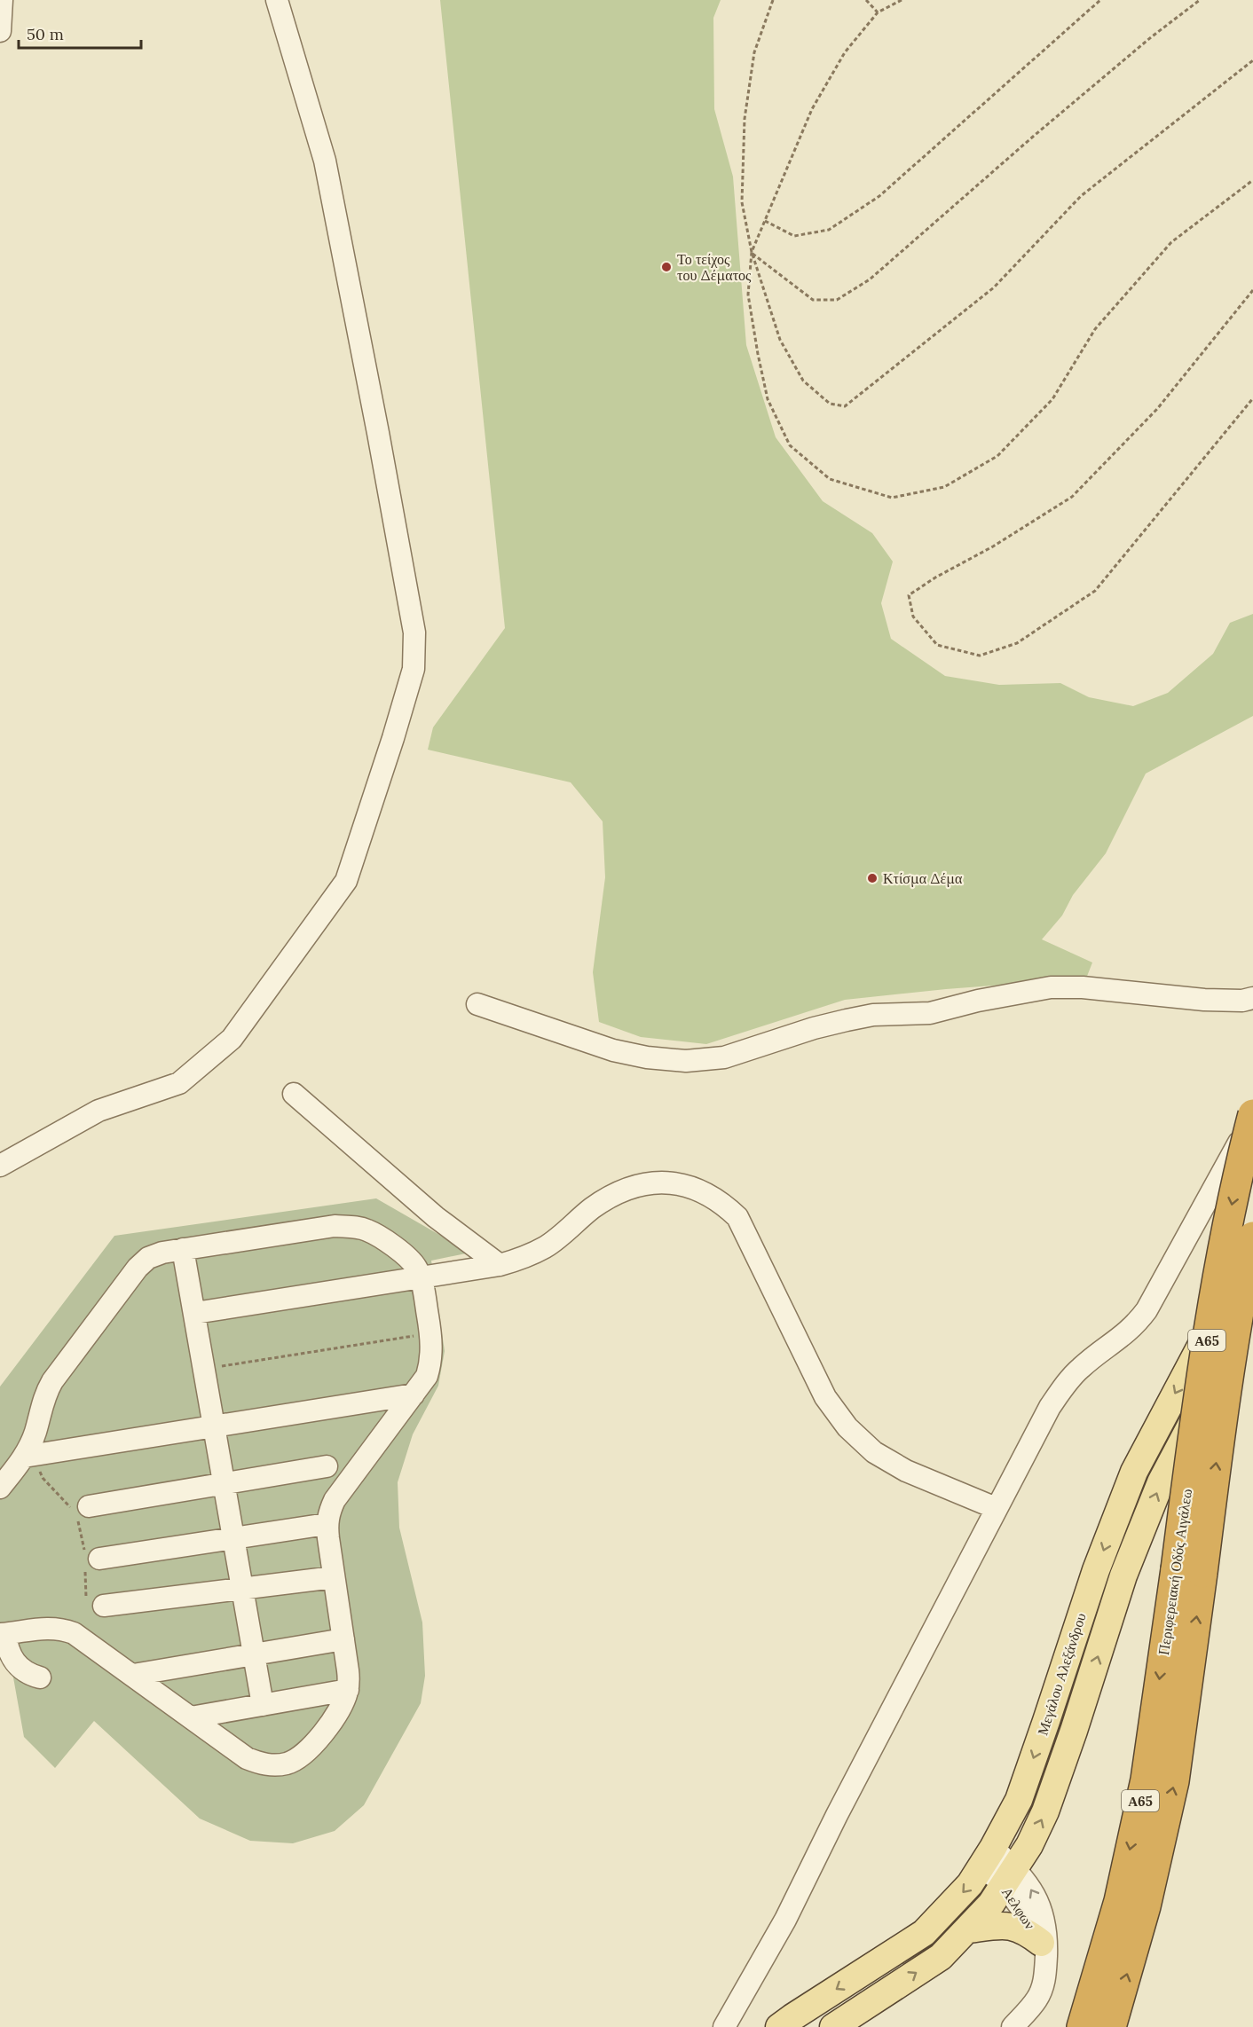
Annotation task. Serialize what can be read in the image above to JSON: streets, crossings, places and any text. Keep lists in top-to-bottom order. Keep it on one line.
{"streets":{"highway":["Α65","Περιφερειακή Οδός Αιγάλεω"],"main road":["Μεγάλου Αλεξάνδρου"],"street":["Αελφων"]},"crossings":[["Μεγάλου Αλεξάνδρου","Αελφων"]],"places":["Το τείχος του Δέματος","Κτίσμα Δέμα"],"scale_bar":"50 m"}
